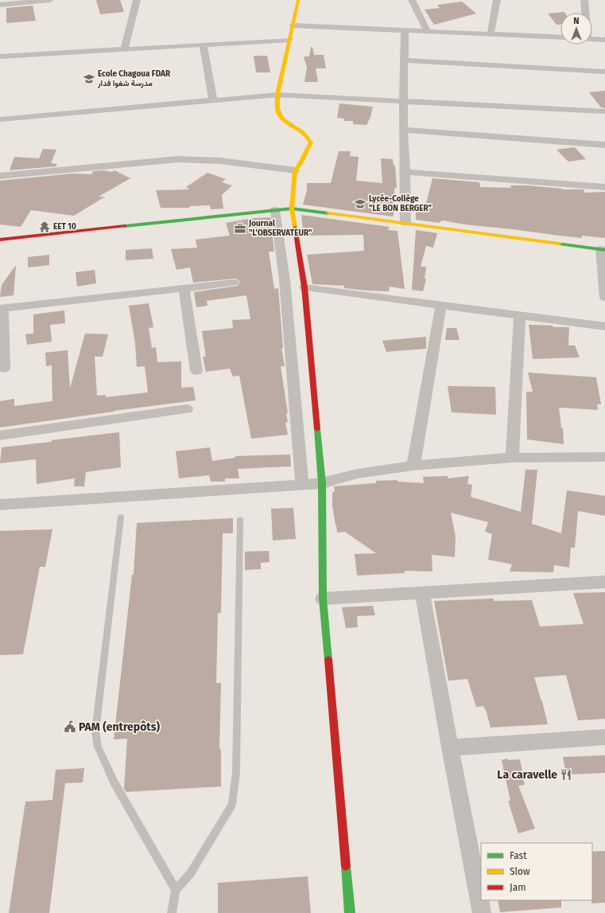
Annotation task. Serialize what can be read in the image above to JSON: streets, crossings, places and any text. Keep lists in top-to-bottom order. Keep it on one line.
{"places":{"school or university":["Ecole Chagoua FDAR مدرسة شغوا فدار","Lycée-Collège \"LE BON BERGER\""],"temple":["EET 10"],"office":["Journal \"L'OBSERVATEUR\""],"public building":["PAM (entrepôts)"],"restaurant":["La caravelle"]},"legend":["Fast","Slow","Jam"],"north":"top"}
